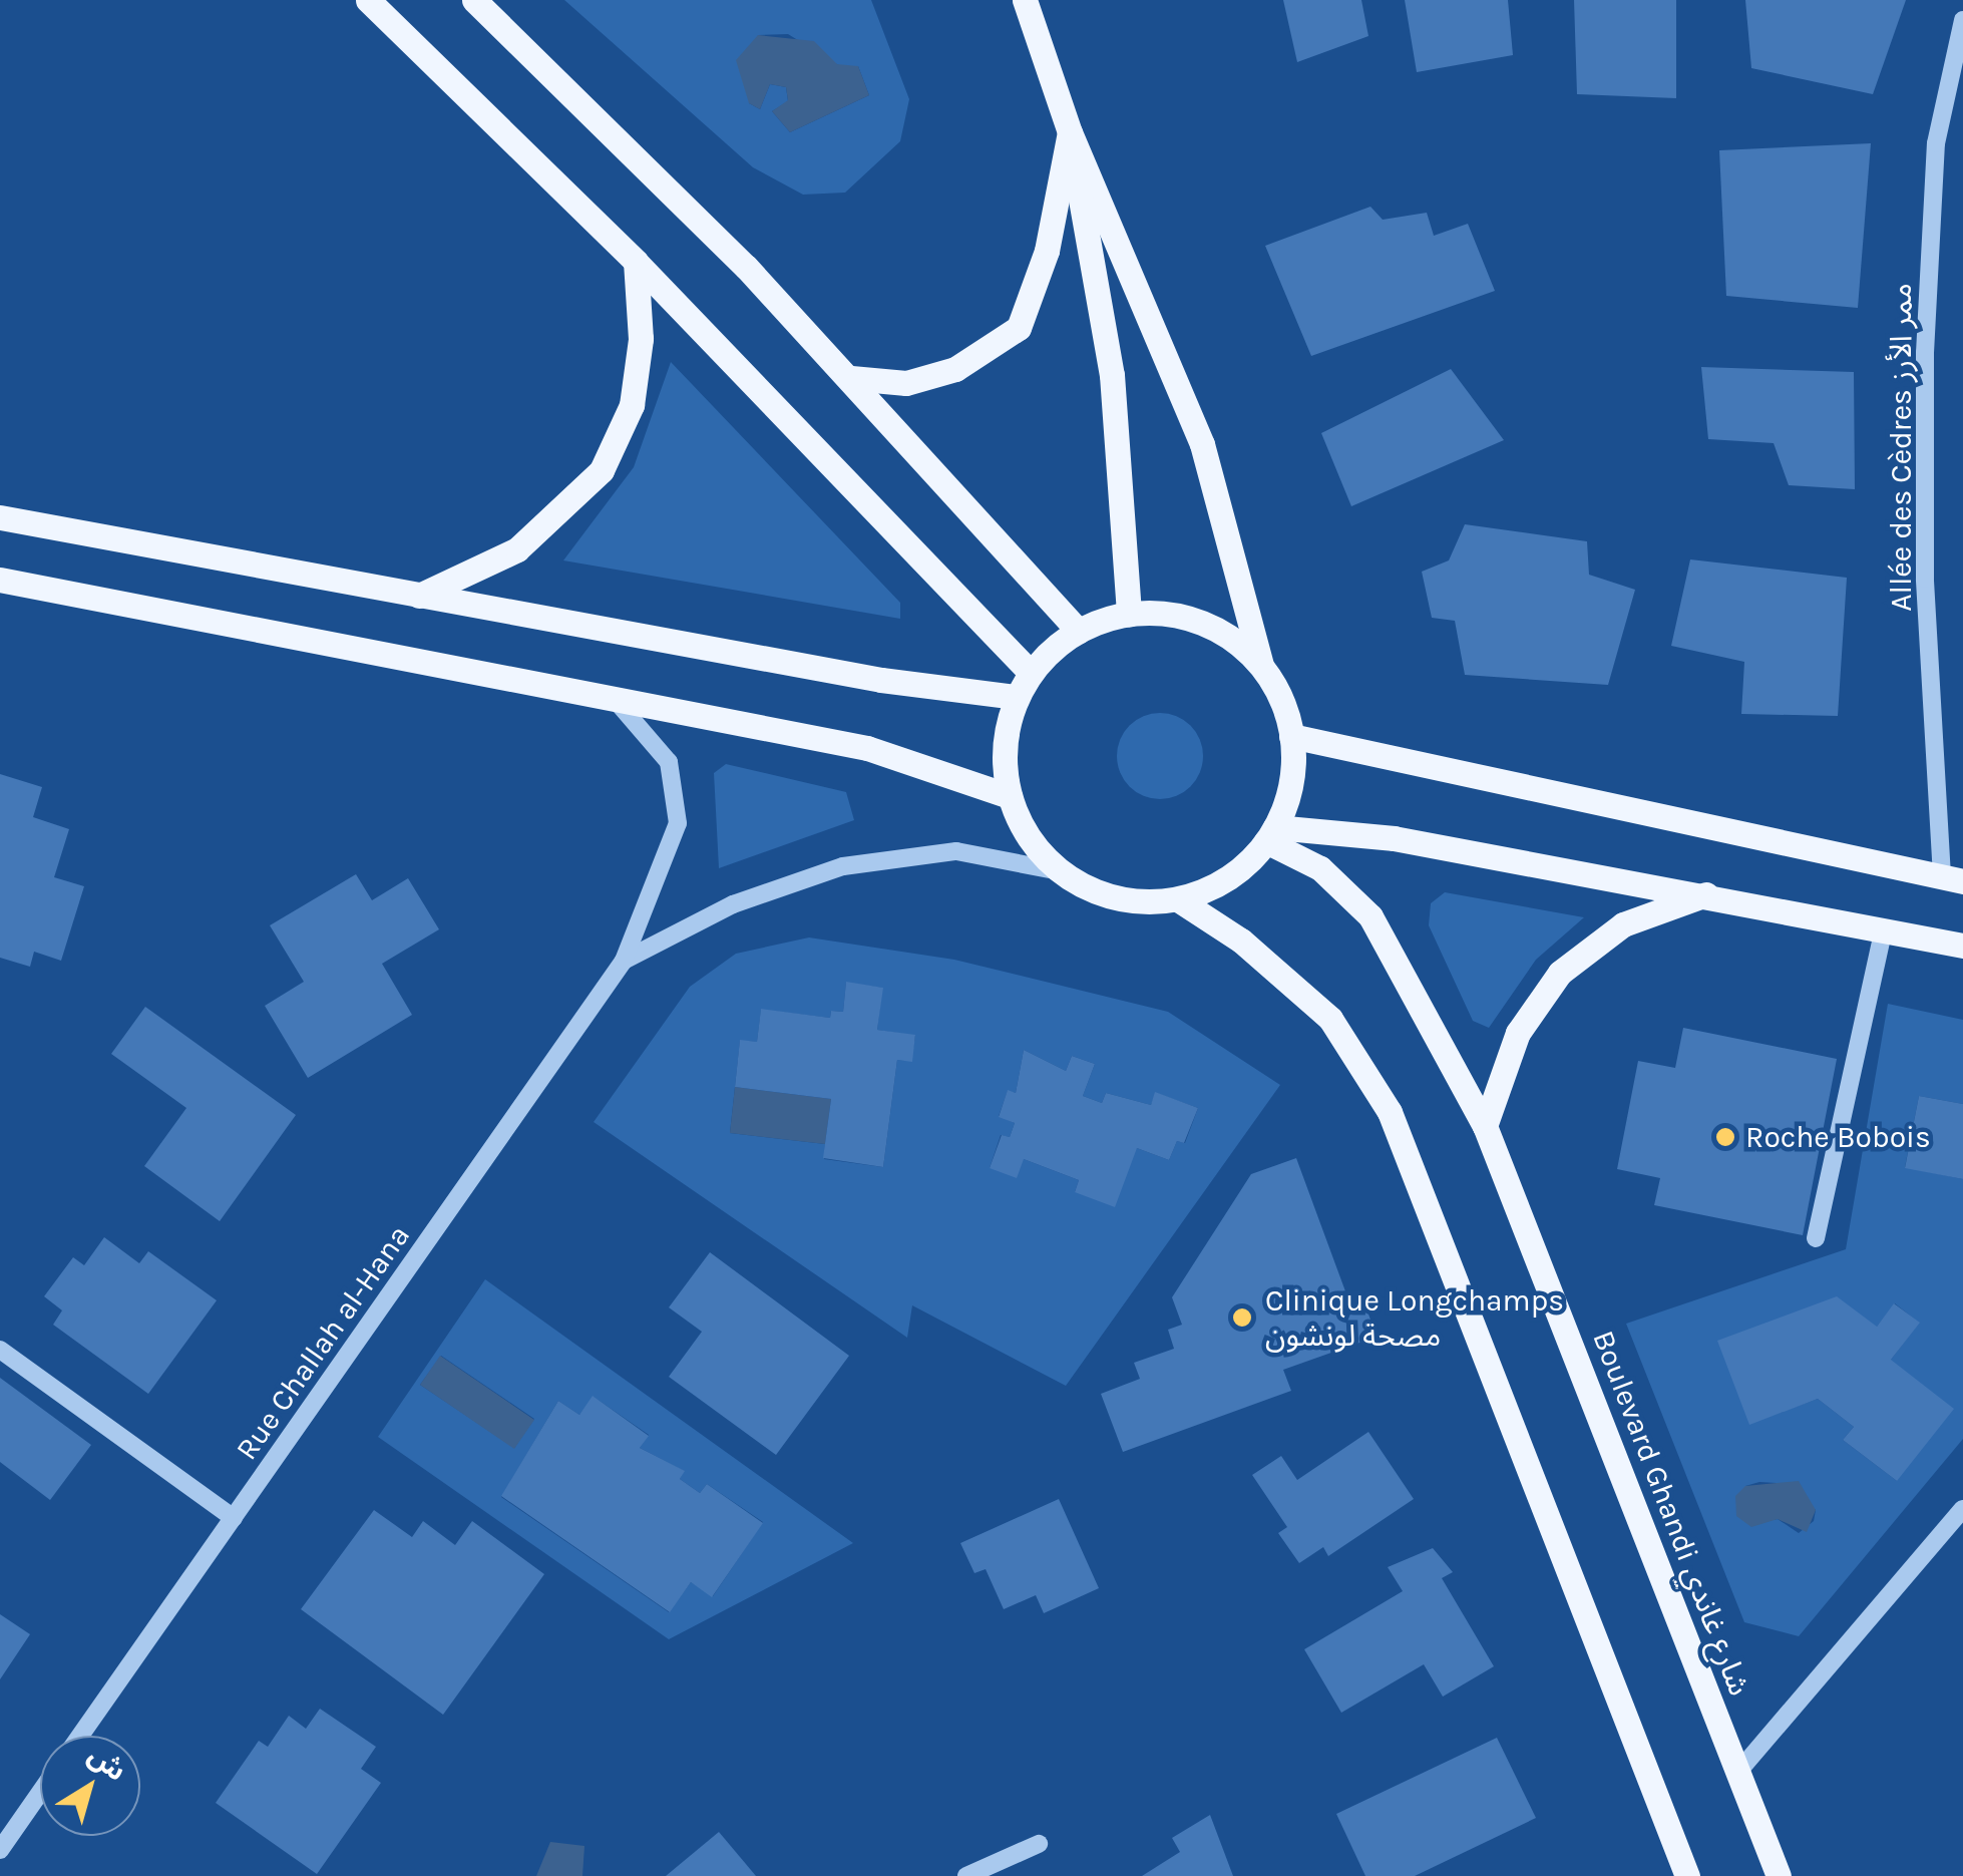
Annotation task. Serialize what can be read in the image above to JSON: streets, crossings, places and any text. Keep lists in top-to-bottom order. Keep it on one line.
{"streets":{"main road":["Boulevard Ghandi شارع غاندي"],"street":["Allée des Cèdres ممر الأرز","Rue Challah al-Hana"]},"places":["Roche Bobois","Clinique Longchamps مصحة لونشون"],"north":"top right"}
